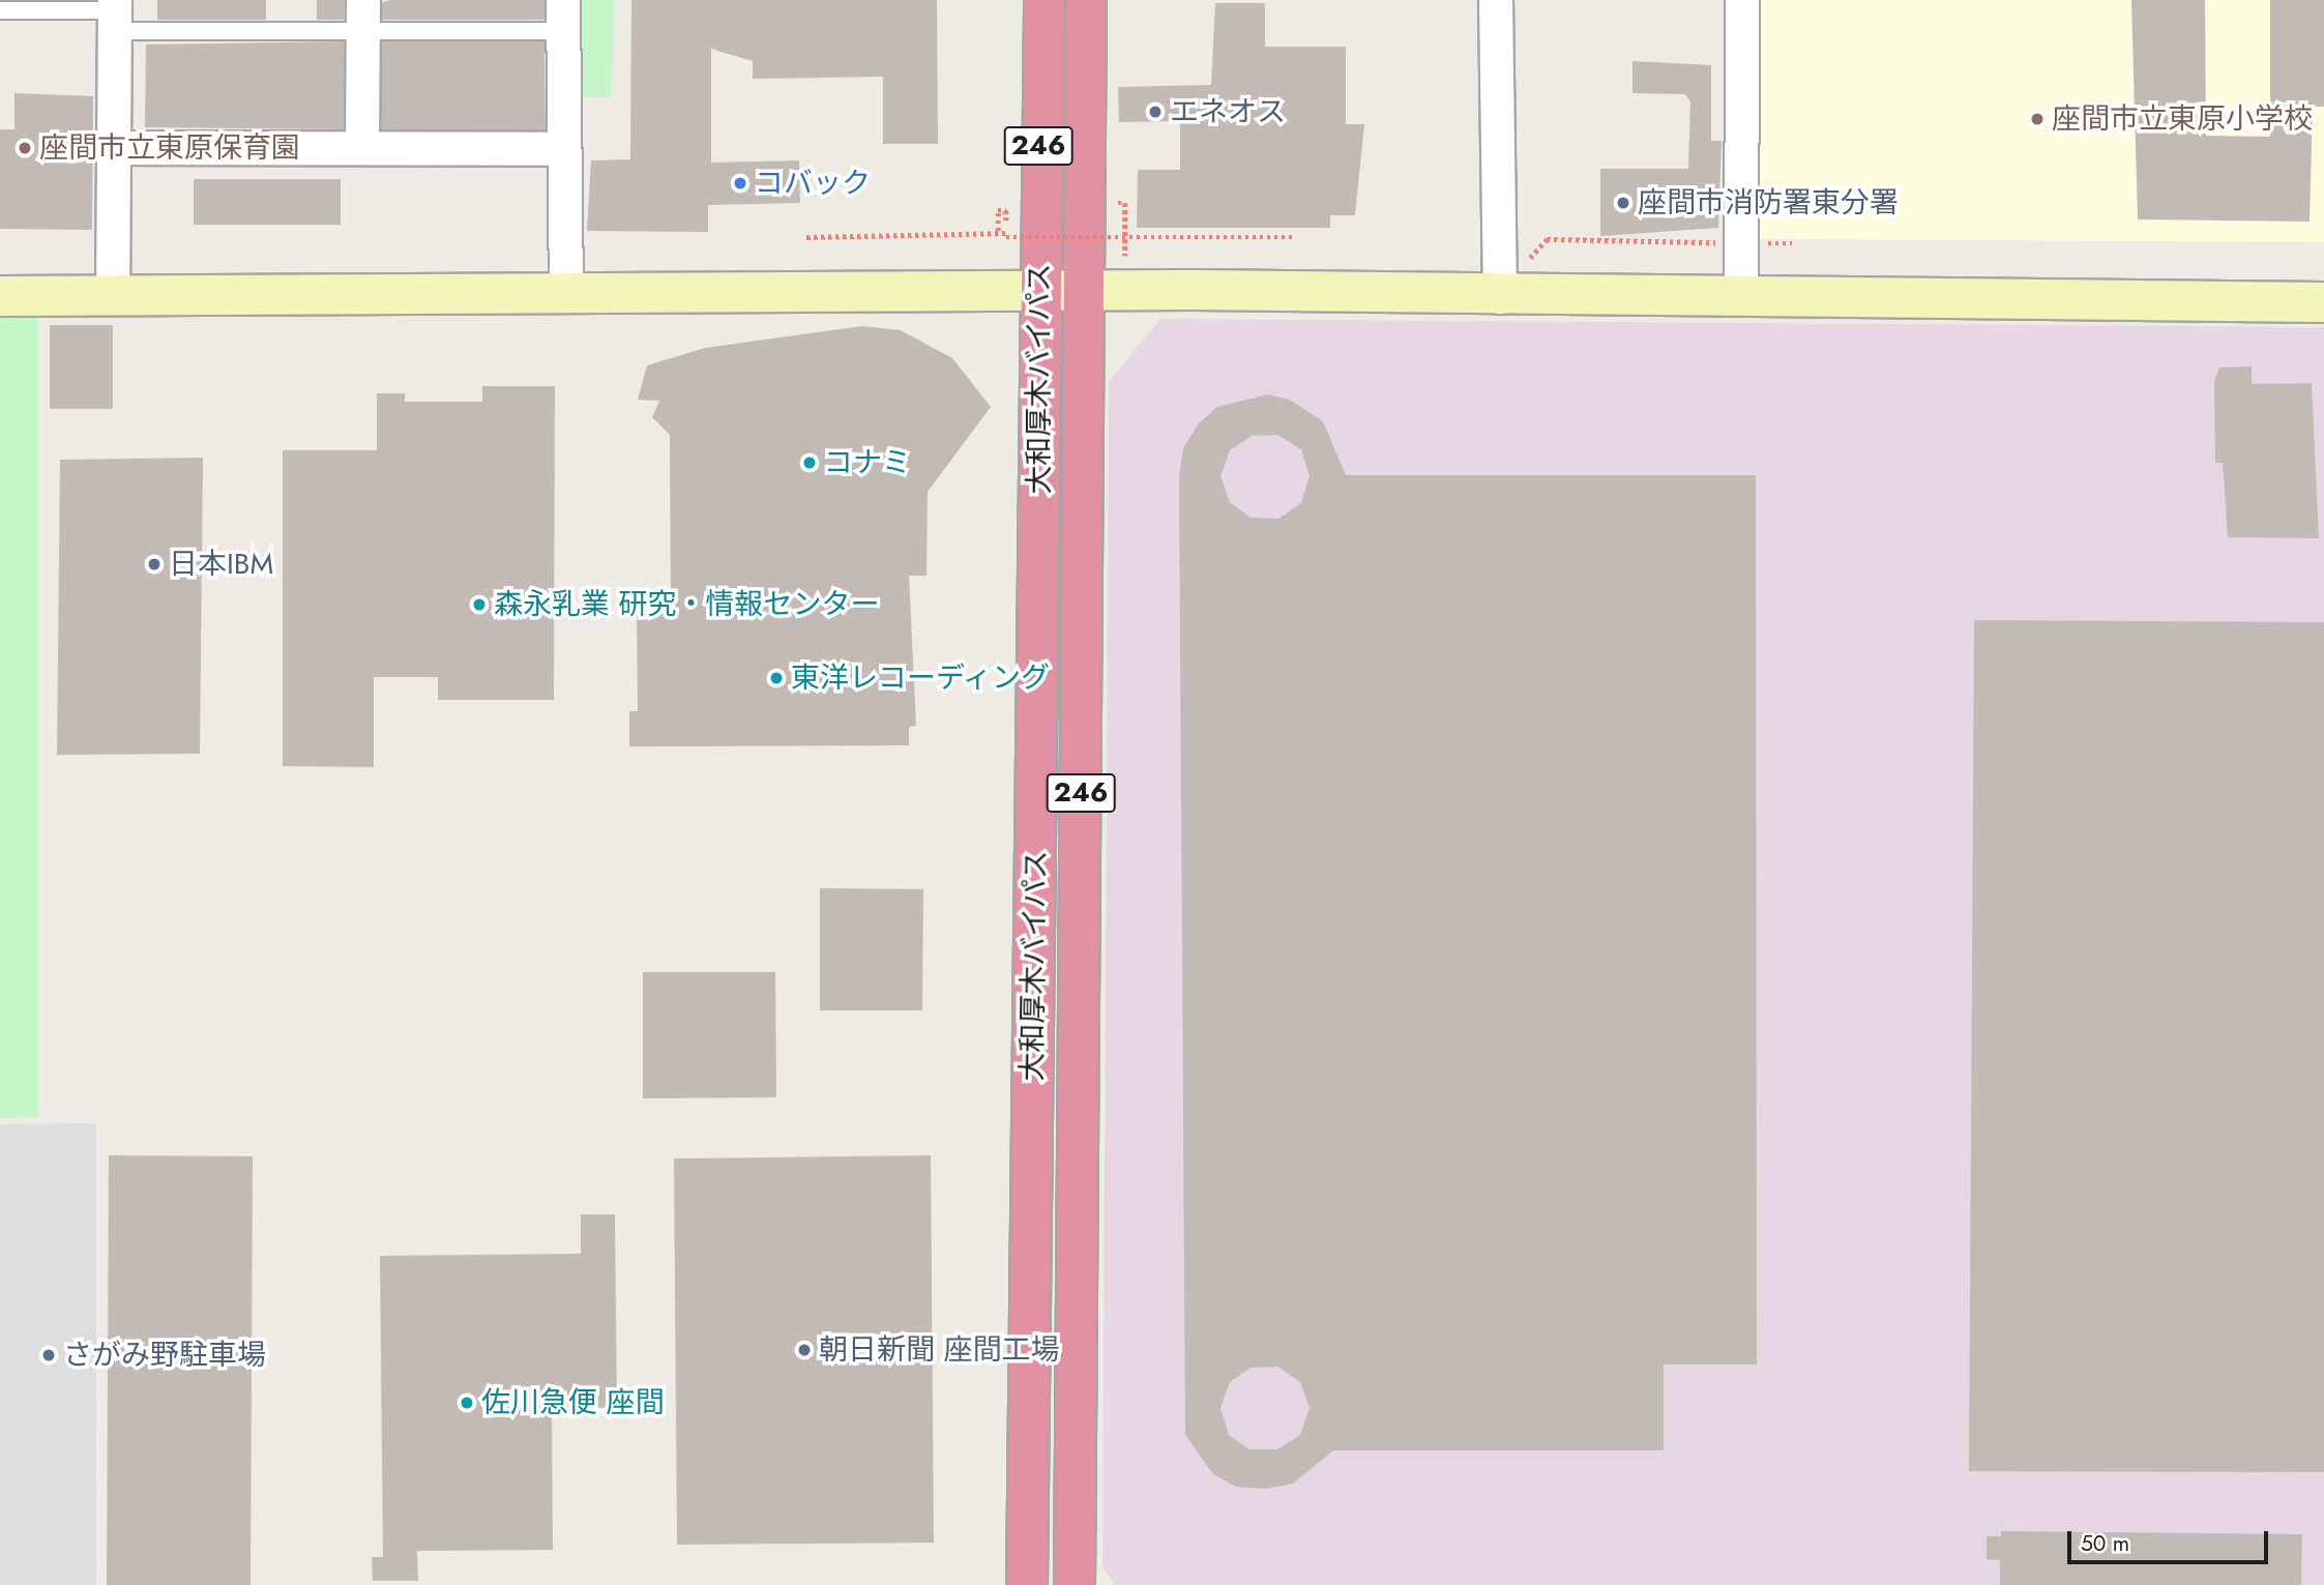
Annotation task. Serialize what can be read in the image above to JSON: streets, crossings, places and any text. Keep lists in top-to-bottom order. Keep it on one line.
{"streets":{"highway":["246","大和厚木バイパス"]},"places":["エネオス","座間市立東原小学校","座間市立東原保育園","コバック","座間市消防署東分署","コナミ","日本IBM","森永乳業 研究・情報センター","東洋レコーディング","朝日新聞 座間工場","さがみ野駐車場","佐川急便 座間"],"scale_bar":"50 m"}
